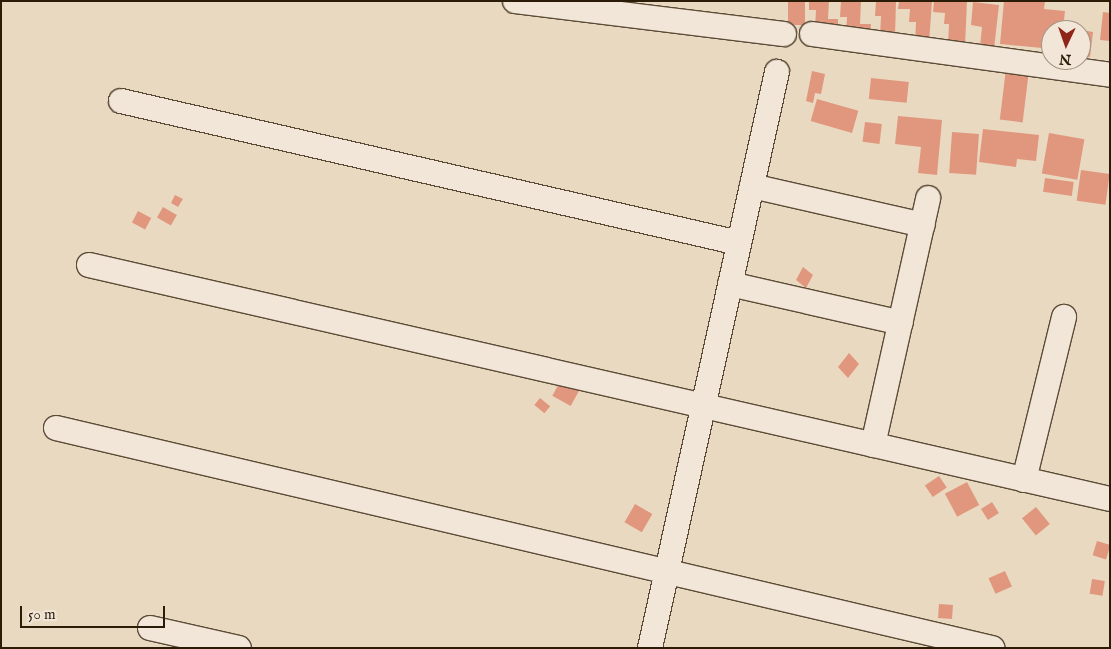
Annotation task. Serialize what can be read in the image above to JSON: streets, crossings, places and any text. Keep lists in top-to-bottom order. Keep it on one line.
{"scale_bar":"50 m","north":"bottom"}
